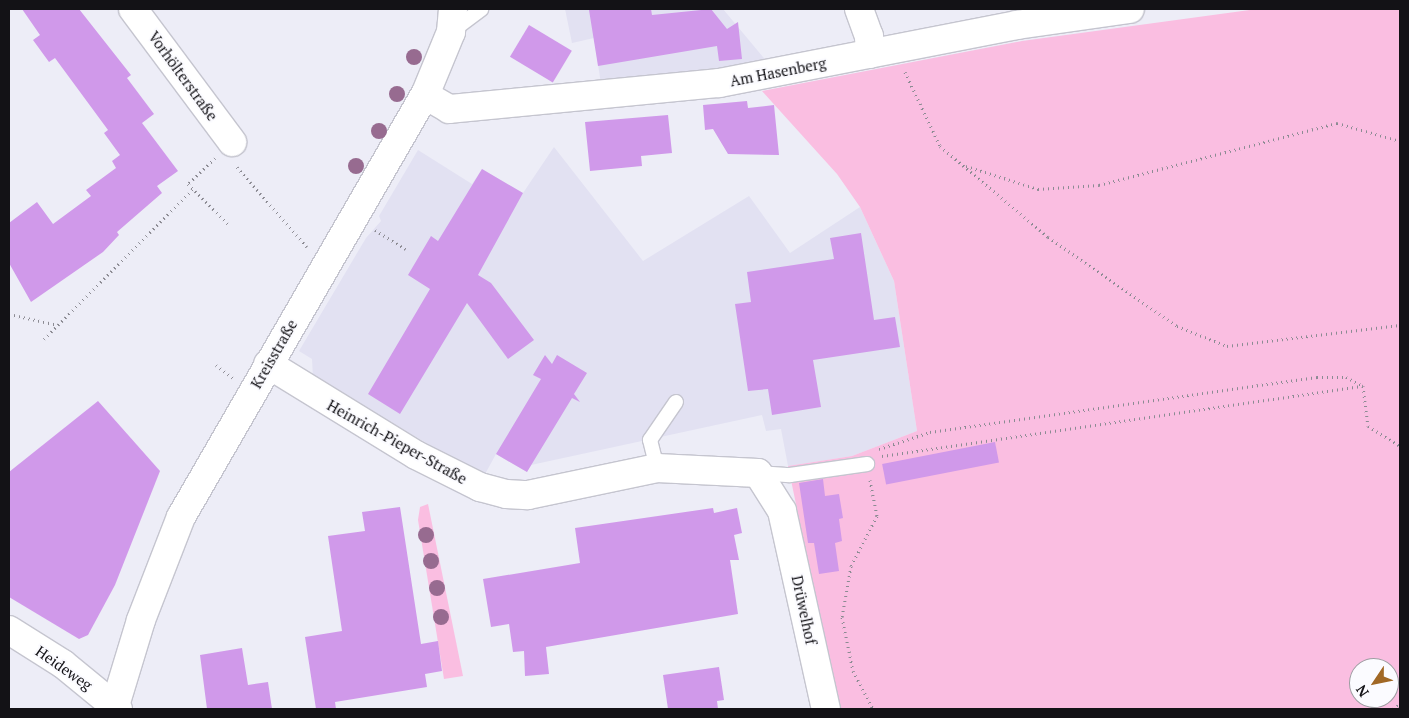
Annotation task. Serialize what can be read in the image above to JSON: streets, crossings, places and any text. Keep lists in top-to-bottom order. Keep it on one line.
{"streets":{"street":["Am Hasenberg","Vorhölterstraße","Kreisstraße","Heinrich-Pieper-Straße","Drüwelhof","Heideweg"]},"crossings":[["Am Hasenberg","Kreisstraße"],["Kreisstraße","Heinrich-Pieper-Straße"],["Kreisstraße","Heideweg"],["Heinrich-Pieper-Straße","Drüwelhof"]],"north":"bottom left"}
